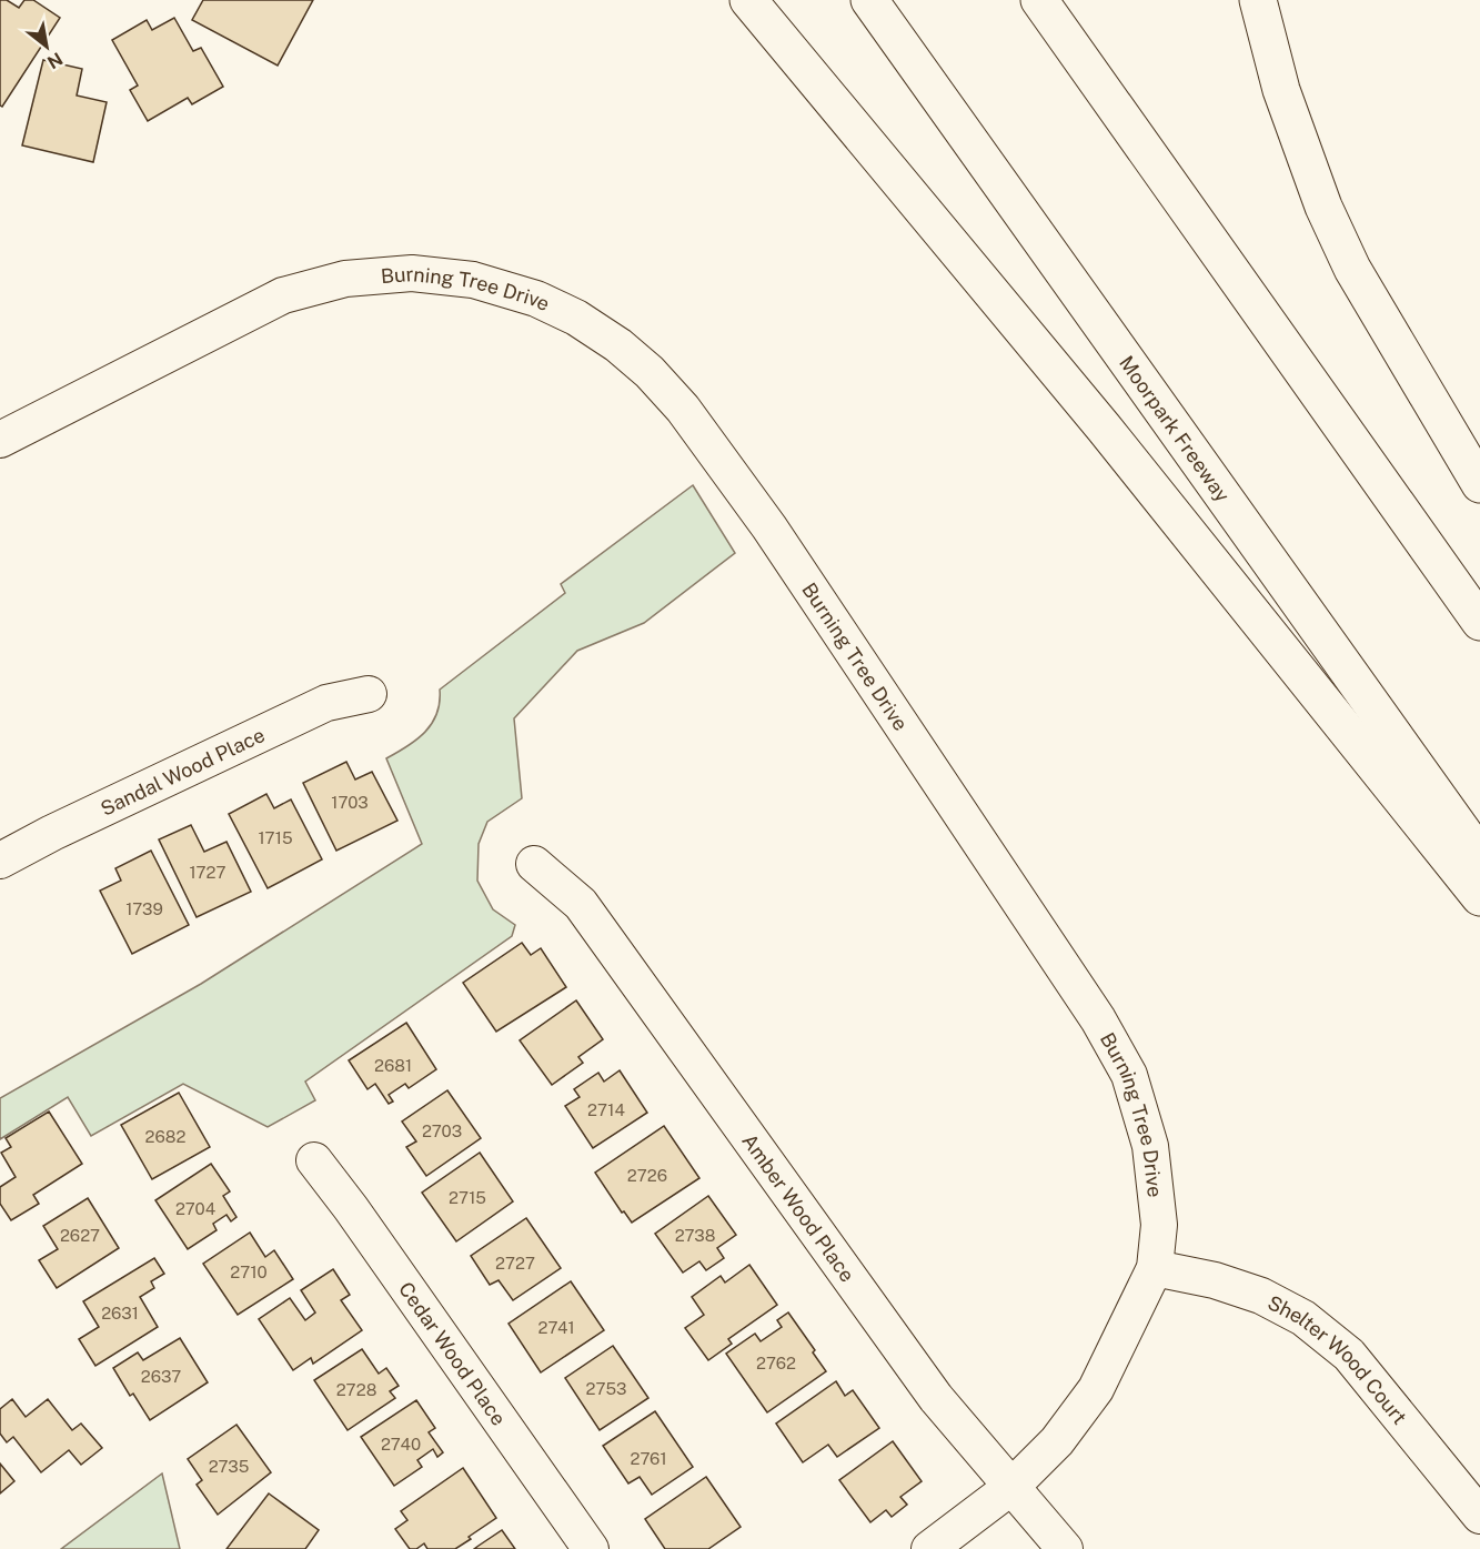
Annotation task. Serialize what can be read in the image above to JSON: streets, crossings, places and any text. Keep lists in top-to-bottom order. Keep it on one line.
{"streets":{"highway":["Moorpark Freeway"],"street":["Burning Tree Drive","Sandal Wood Place","Amber Wood Place","Cedar Wood Place","Shelter Wood Court"]},"crossings":[["Burning Tree Drive","Amber Wood Place"],["Burning Tree Drive","Shelter Wood Court"]],"house_numbers":["1703","1715","1727","1739","2681","2714","2703","2682","2726","2715","2704","2627","2738","2727","2710","2631","2741","2762","2637","2753","2728","2740","2761","2735"],"north":"bottom right"}
